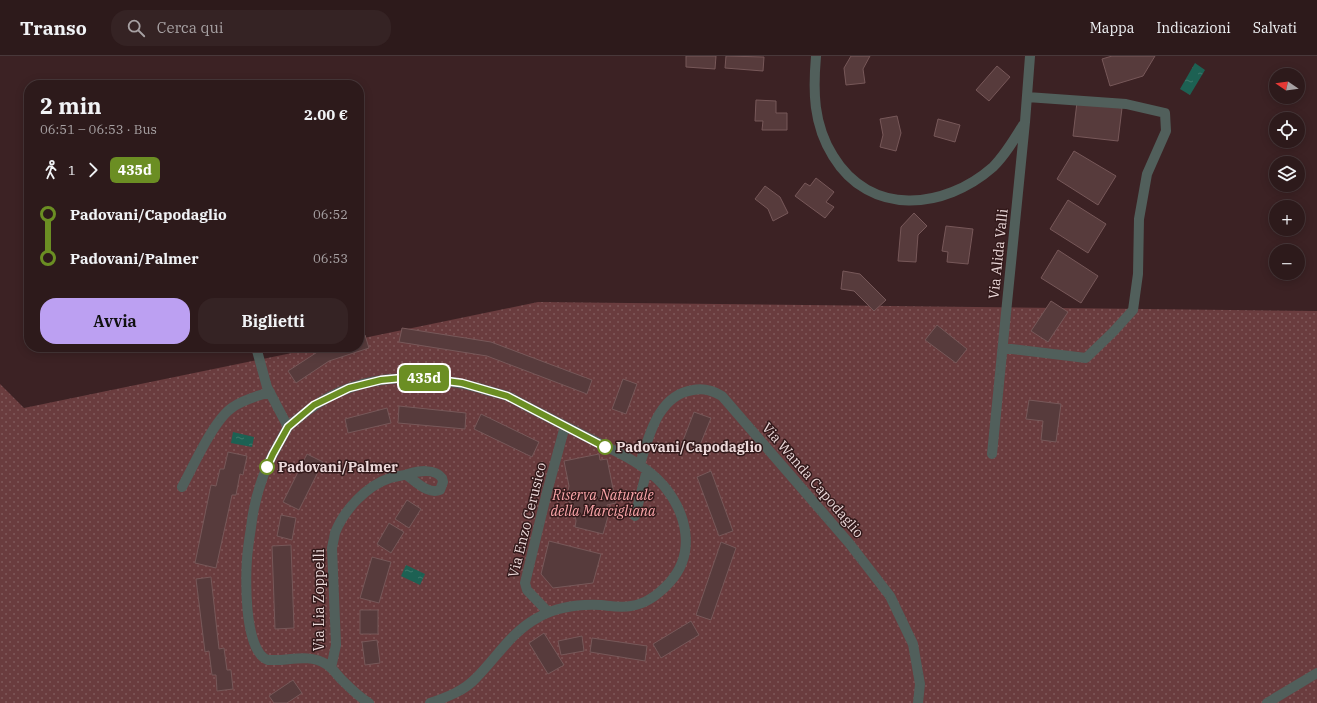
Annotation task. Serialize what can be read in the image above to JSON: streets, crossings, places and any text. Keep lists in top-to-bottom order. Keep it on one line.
{"streets":{"street":["Via Alida Valli","Via Wanda Capodaglio","Via Enzo Cerusico","Via Lia Zoppelli"]},"parks":["Riserva Naturale della Marcigliana"],"places":["Padovani/Capodaglio","Padovani/Palmer"],"lines":["bus line 435d"],"north":"left","page":{"header":"Transo","search":"Cerca qui","nav":["Mappa","Indicazioni","Salvati"],"on_map":"435d","map_buttons":["+","−"],"heading":["2 min","06:51 – 06:53 · Bus","2.00 €"],"legs":["1","435d"],"list":[{"name":"Padovani/Capodaglio","value":"06:52"},{"name":"Padovani/Palmer","value":"06:53"}],"buttons":["Avvia","Biglietti"]}}
